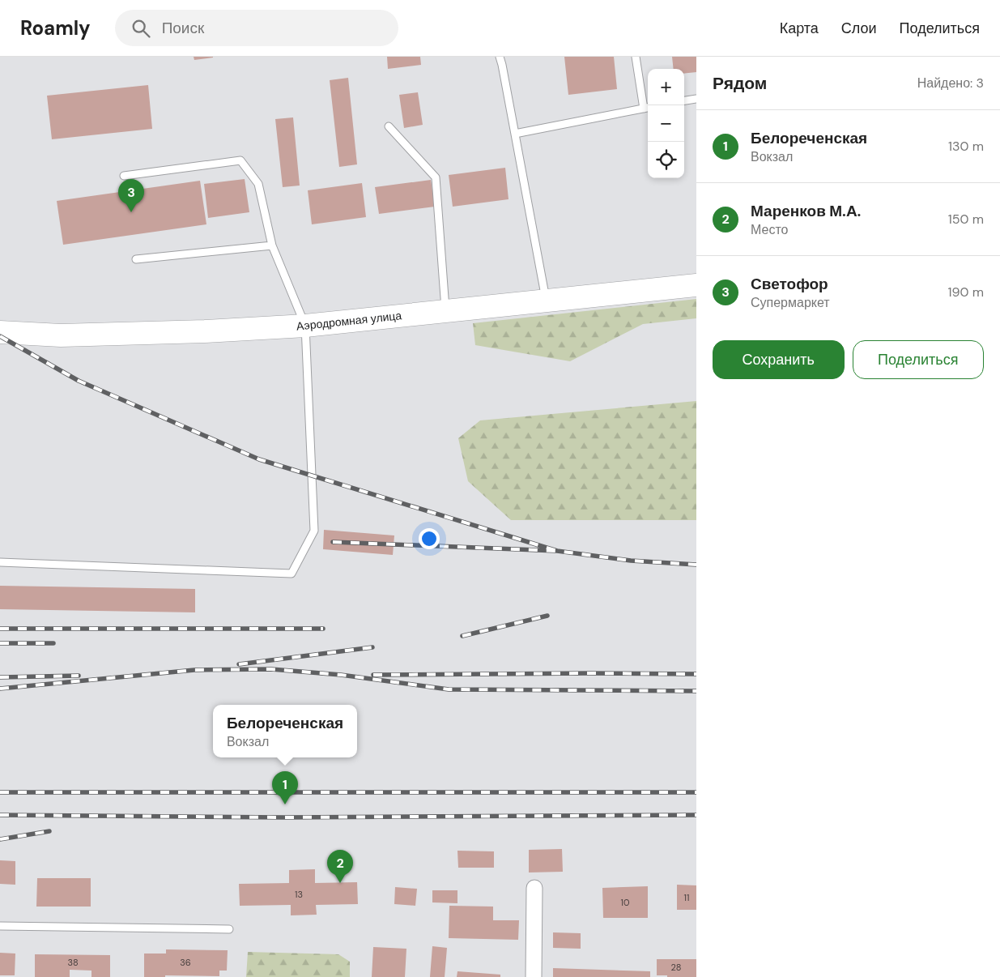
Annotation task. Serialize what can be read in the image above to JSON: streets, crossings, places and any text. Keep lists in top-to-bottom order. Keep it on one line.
{"streets":{"main road":["Аэродромная улица"]},"house_numbers":["13","11","10","38","36","28"],"page":{"header":"Roamly","search":"Поиск","nav":["Карта","Слои","Поделиться"],"heading":["Рядом","Найдено: 3"],"map_buttons":["+","−"],"list":[{"mark":"1","name":"Белореченская","note":"Вокзал","value":"130 m"},{"mark":"2","name":"Маренков М.А.","note":"Место","value":"150 m"},{"mark":"3","name":"Светофор","note":"Супермаркет","value":"190 m"}],"pins":["3","1","2"],"buttons":["Сохранить","Поделиться"],"popup":["Белореченская","Вокзал"]}}
